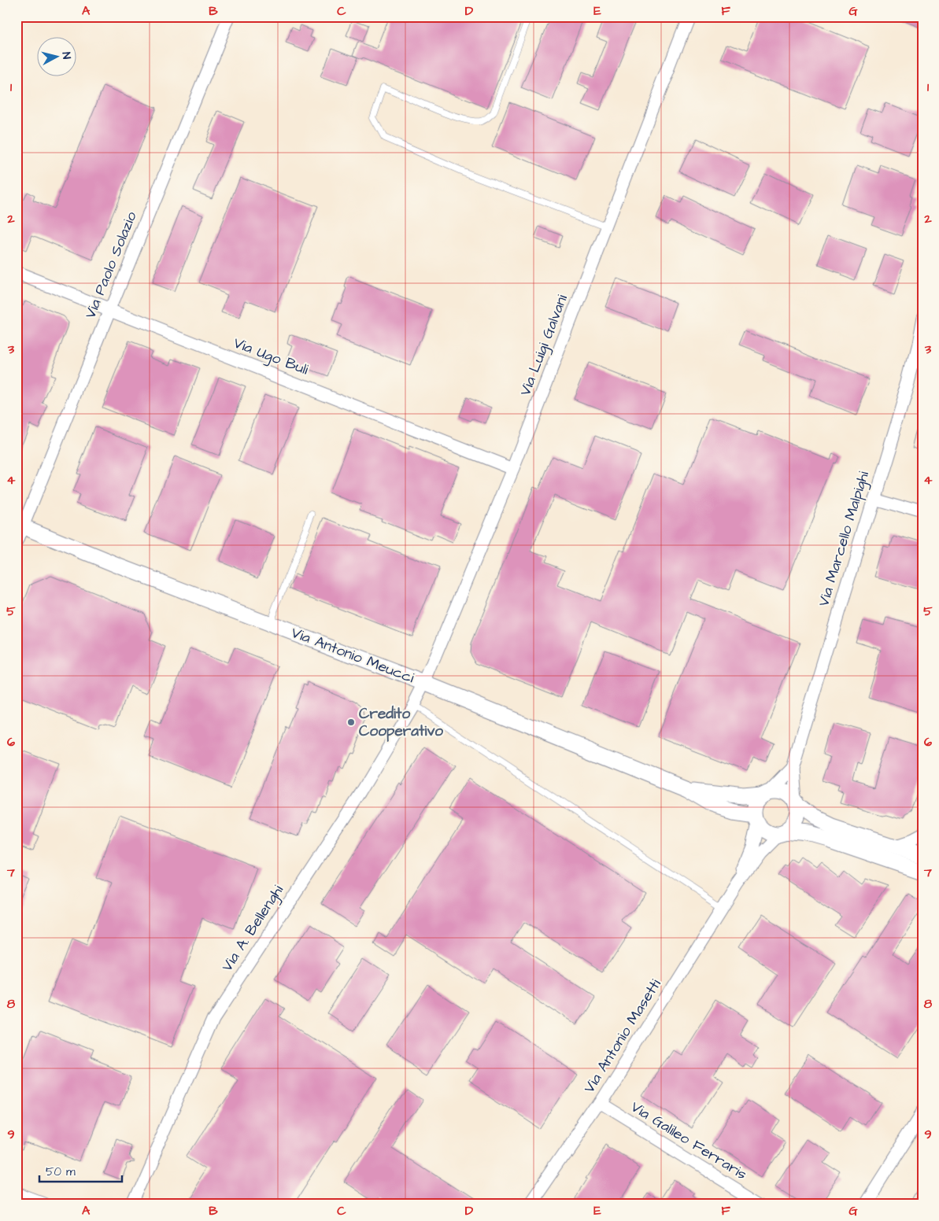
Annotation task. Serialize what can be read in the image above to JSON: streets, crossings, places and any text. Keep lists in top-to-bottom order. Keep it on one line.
{"streets":{"street":["Via Paolo Solazio","Via Luigi Galvani","Via Ugo Buli","Via Marcello Malpighi","Via Antonio Meucci","Via A. Bellenghi","Via Antonio Masetti","Via Galileo Ferraris"]},"crossings":[["Via Paolo Solazio","Via Ugo Buli"],["Via Paolo Solazio","Via Antonio Meucci"],["Via Luigi Galvani","Via Ugo Buli"],["Via Luigi Galvani","Via Antonio Meucci"],["Via Luigi Galvani","Via A. Bellenghi"],["Via Marcello Malpighi","Via Antonio Meucci"],["Via Marcello Malpighi","Via Antonio Masetti"],["Via Antonio Meucci","Via A. Bellenghi"],["Via Antonio Meucci","Via Antonio Masetti"],["Via Antonio Masetti","Via Galileo Ferraris"]],"places":["Credito Cooperativo"],"scale_bar":"50 m","north":"right","grid":{"columns":["A","B","C","D","E","F","G"],"rows":["1","2","3","4","5","6","7","8","9"]}}
